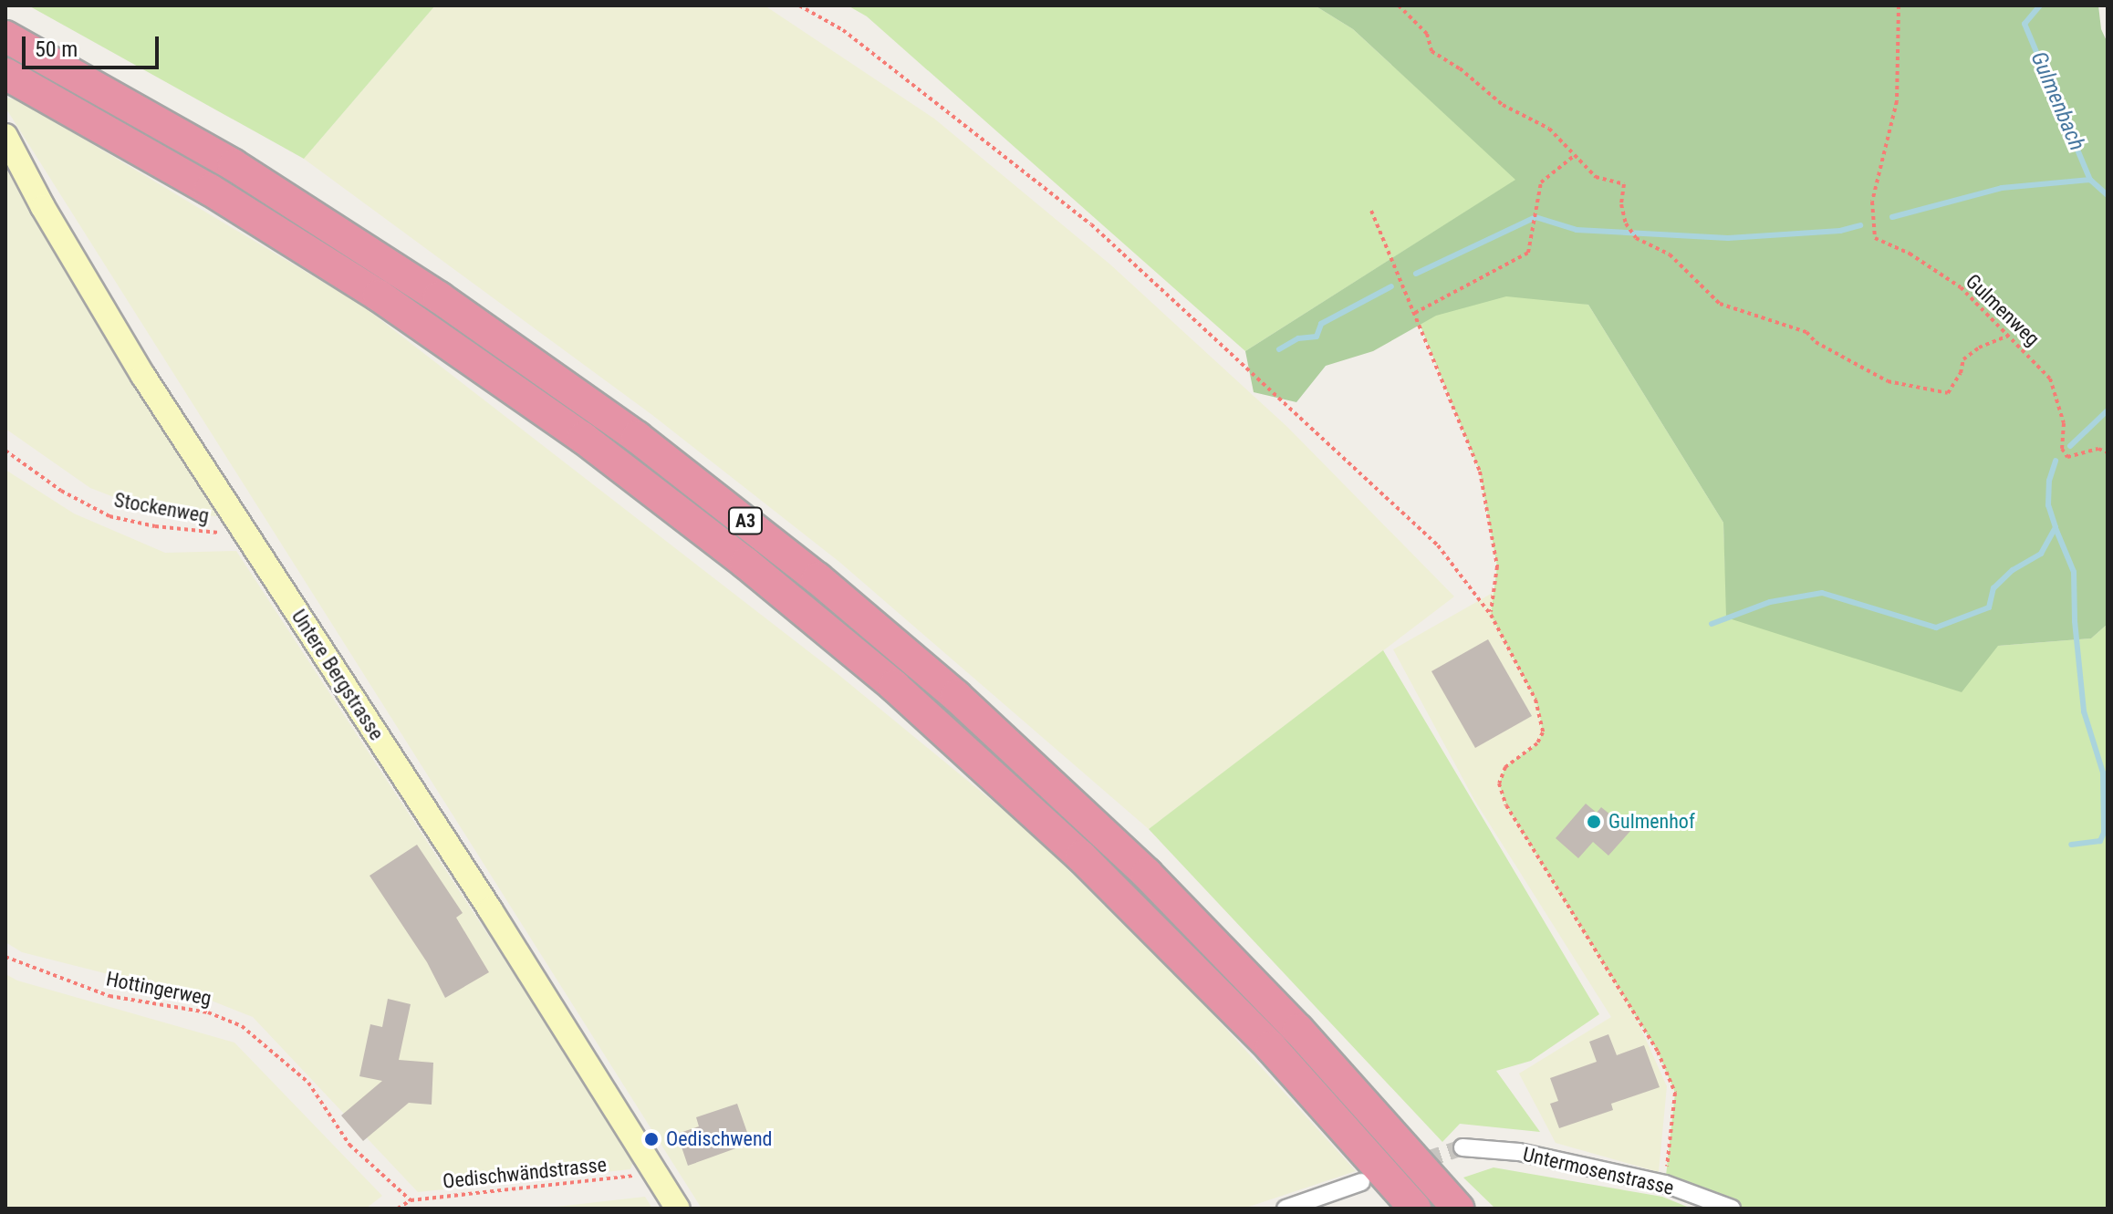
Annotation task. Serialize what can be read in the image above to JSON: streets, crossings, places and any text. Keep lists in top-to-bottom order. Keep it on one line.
{"streets":{"highway":["A3"],"main road":["Untere Bergstrasse"],"street":["Untermosenstrasse"],"path":["Gulmenweg","Stockenweg","Hottingerweg","Oedischwändstrasse"]},"crossings":[["Stockenweg","Untere Bergstrasse"],["Untere Bergstrasse","Oedischwändstrasse"],["Hottingerweg","Oedischwändstrasse"]],"water":["Gulmenbach"],"places":["Gulmenhof","Oedischwend"],"scale_bar":"50 m"}
